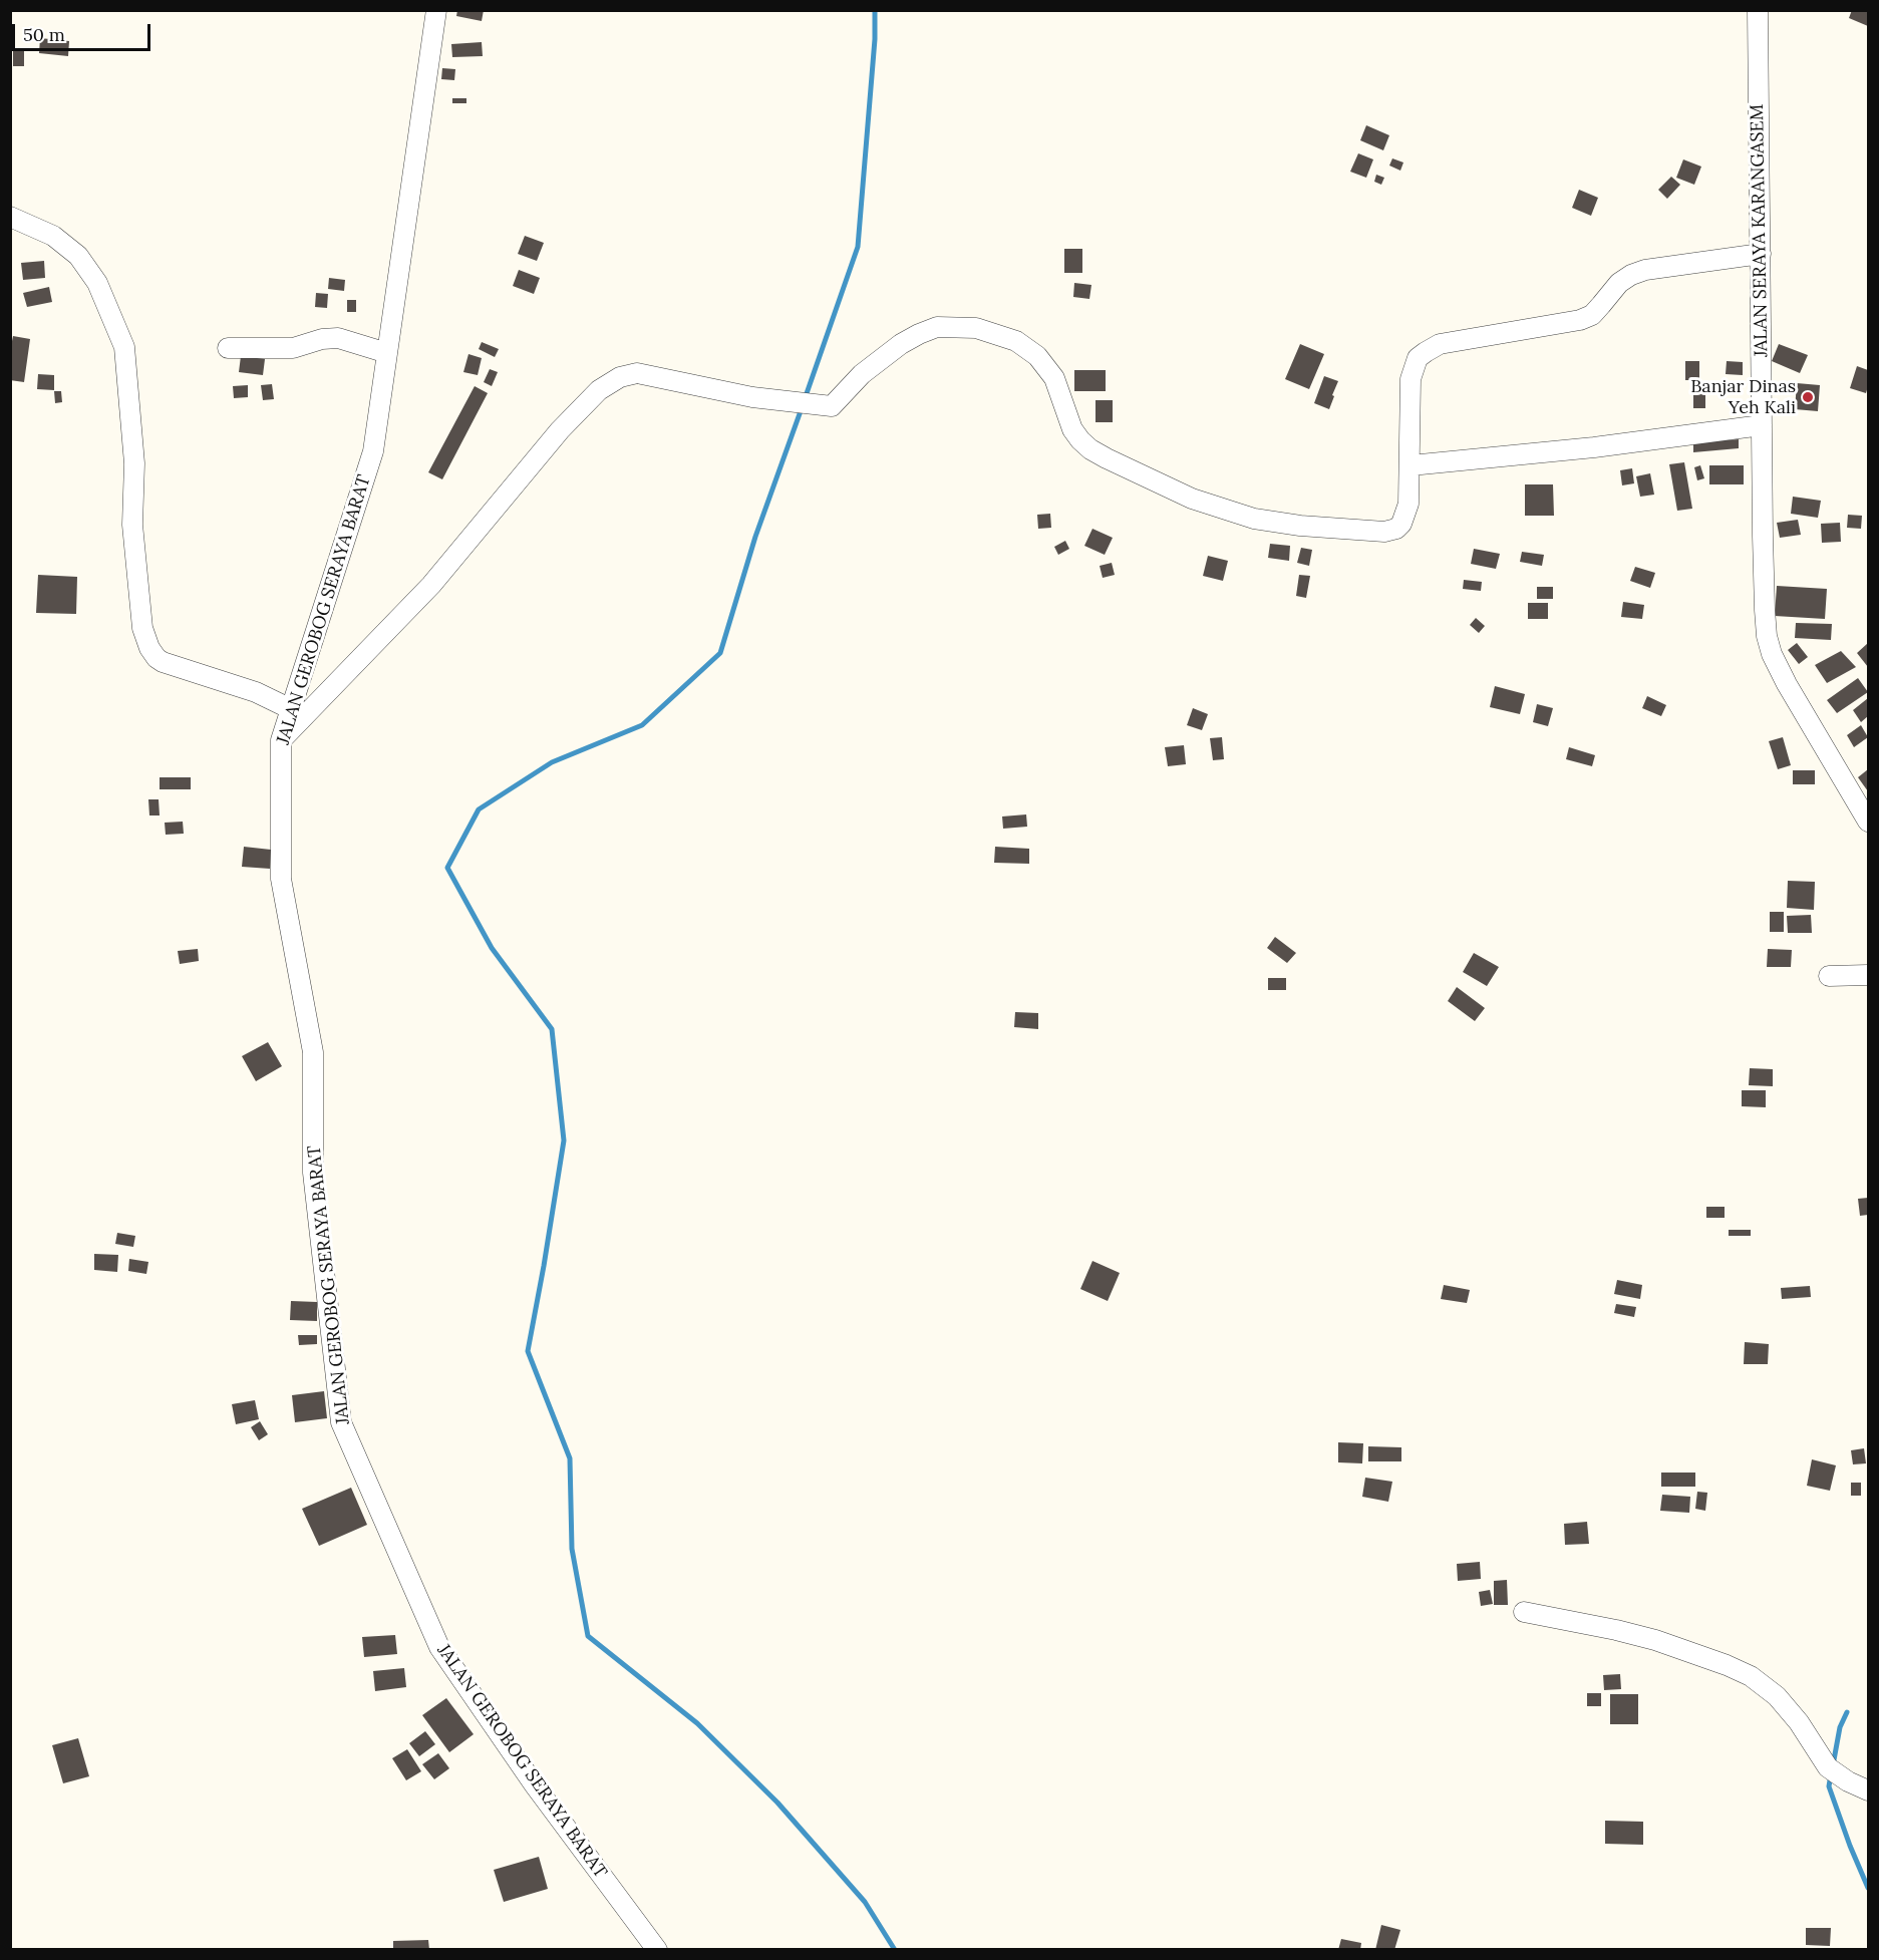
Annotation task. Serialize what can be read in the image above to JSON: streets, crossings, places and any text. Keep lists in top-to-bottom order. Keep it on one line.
{"streets":{"street":["JALAN SERAYA KARANGASEM","JALAN GEROBOG SERAYA BARAT"]},"places":["Banjar Dinas Yeh Kali"],"scale_bar":"50 m"}
